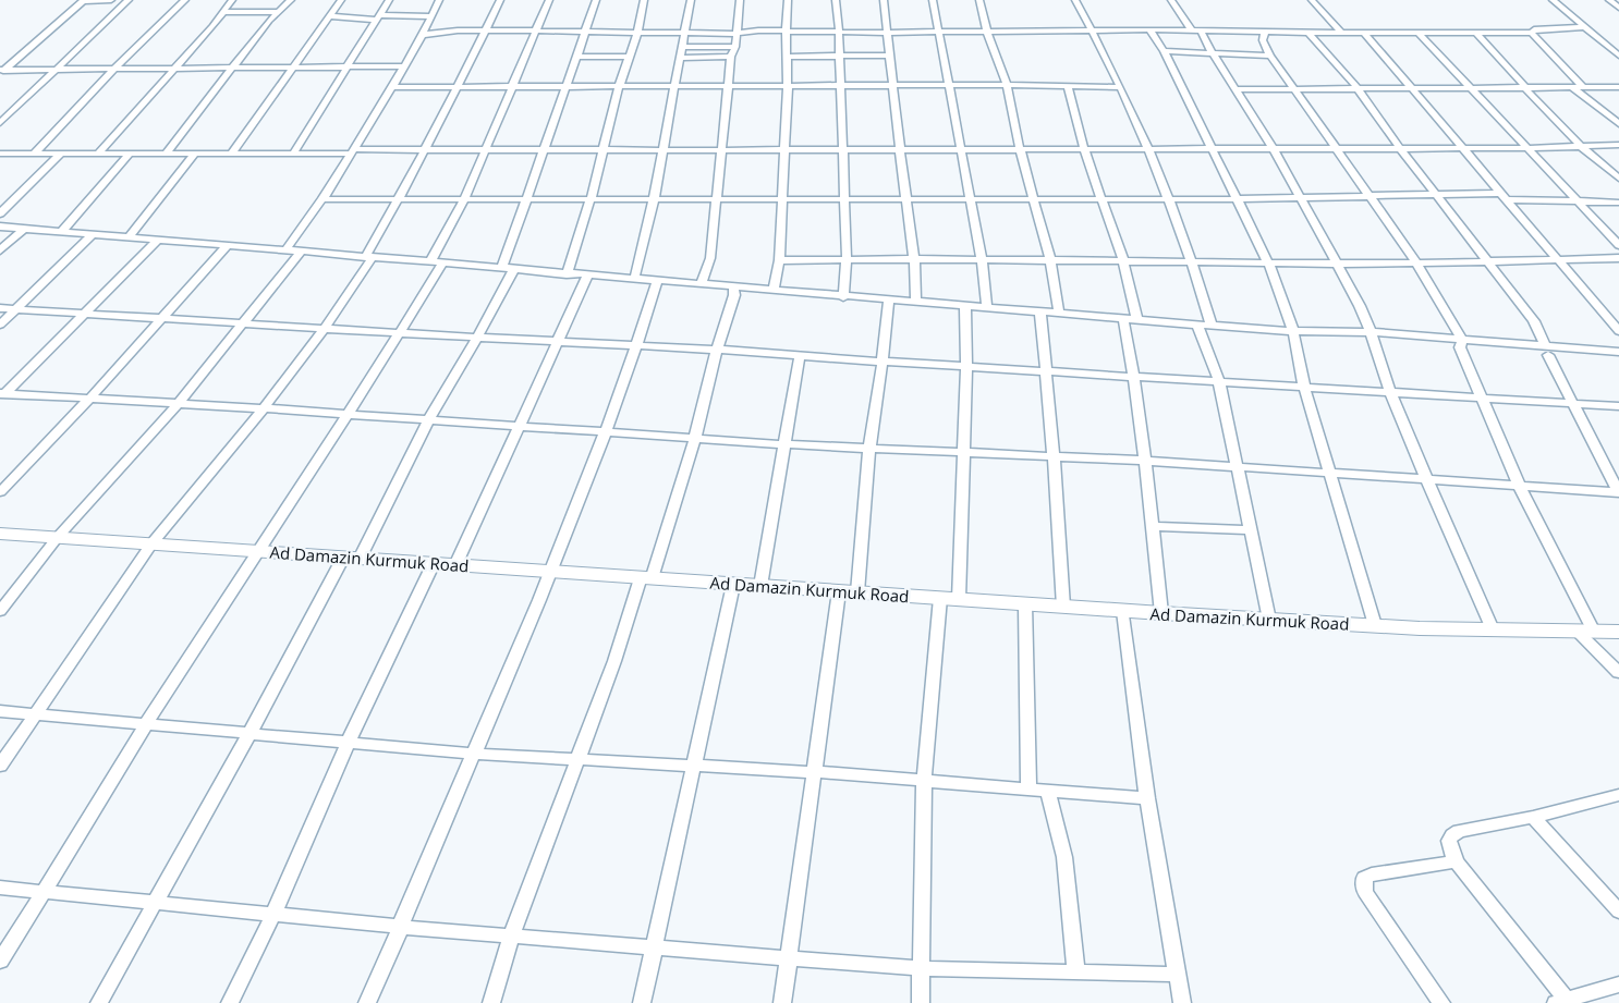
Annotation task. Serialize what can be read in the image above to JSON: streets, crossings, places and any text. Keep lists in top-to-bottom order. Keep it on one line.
{"streets":{"highway":["Ad Damazin Kurmuk Road"]}}
